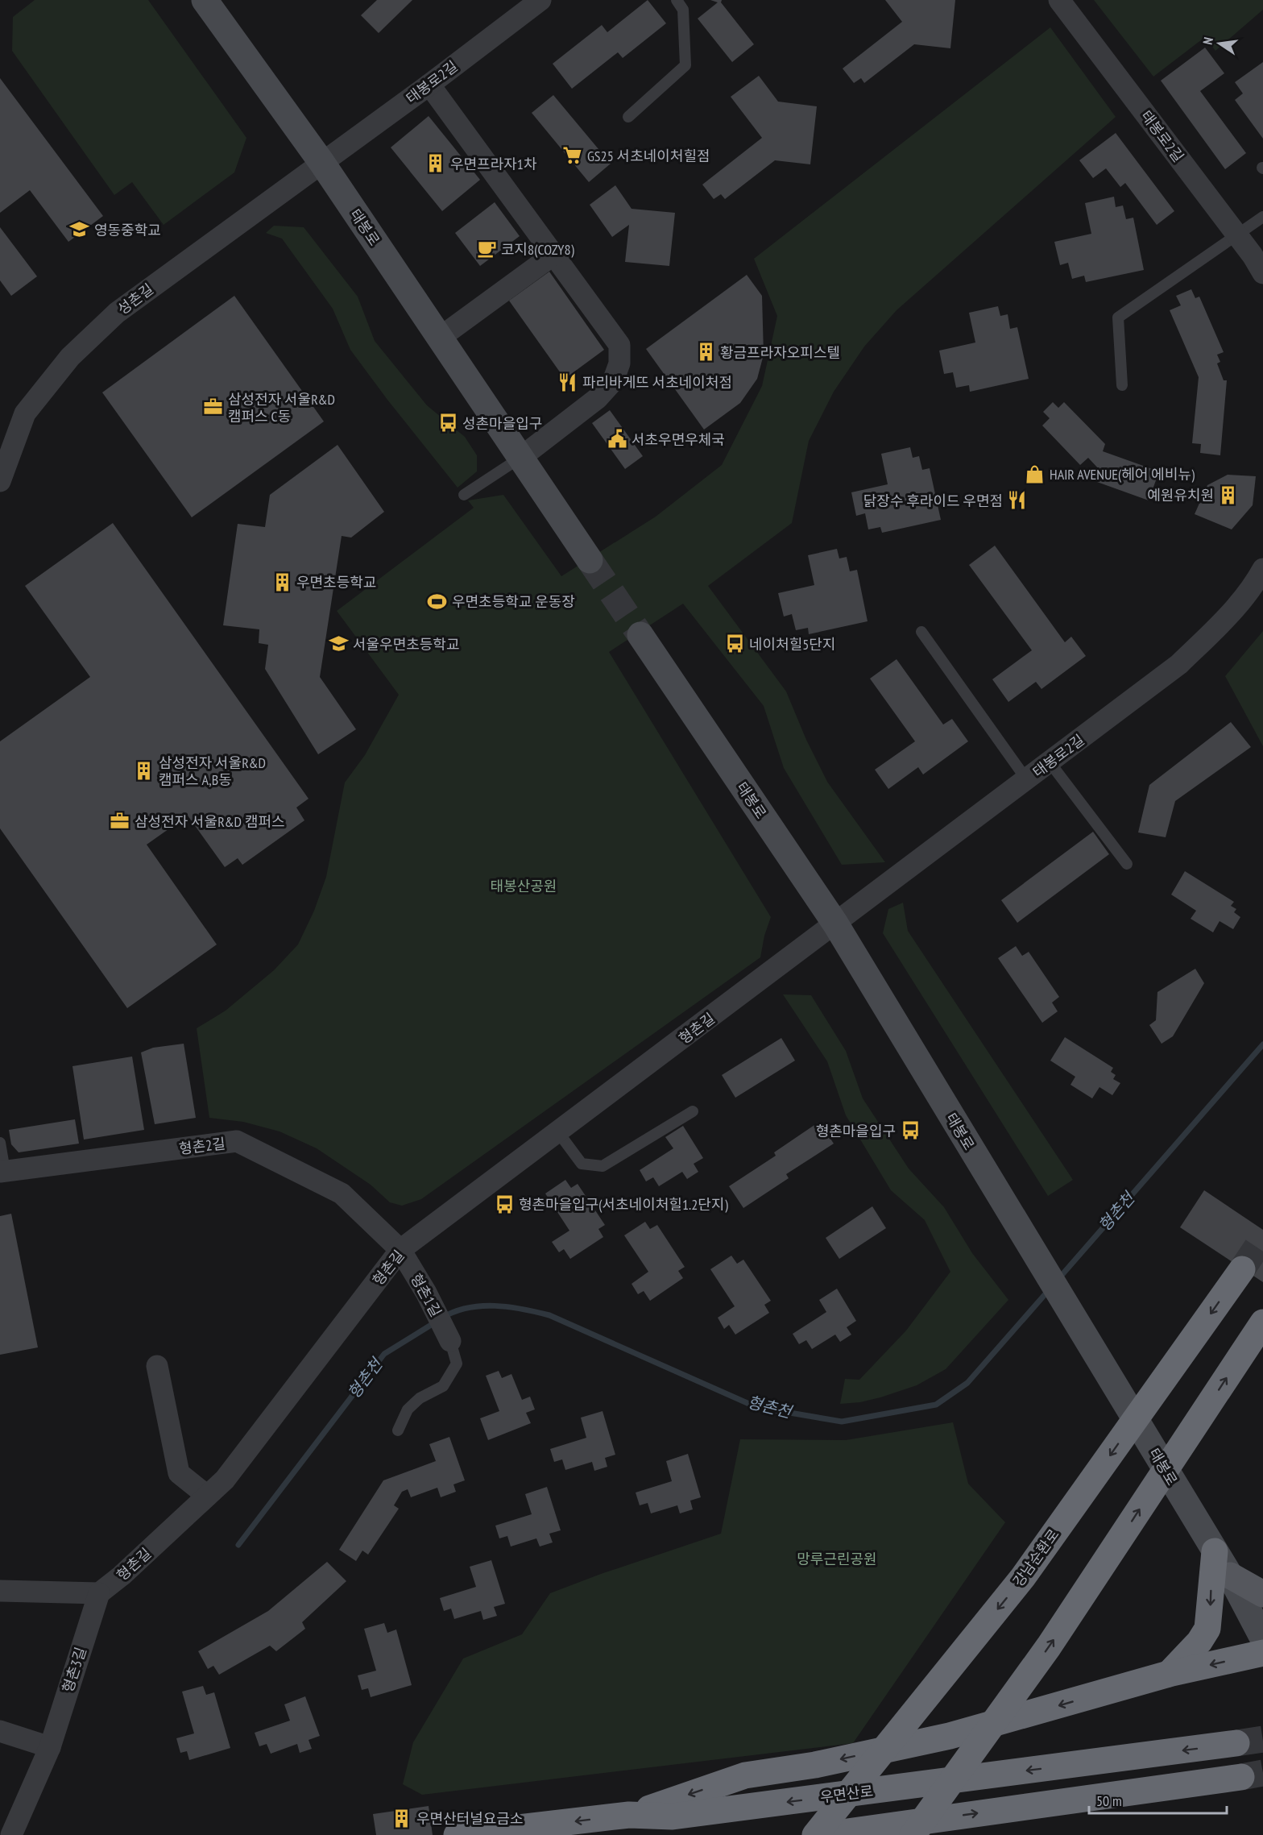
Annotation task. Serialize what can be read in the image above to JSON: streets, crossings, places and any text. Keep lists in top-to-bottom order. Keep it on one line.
{"streets":{"highway":["강남순환로","우면산로"],"street":["태봉로2길","태봉로","성촌길","형촌길","형촌2길","형촌1길","형촌3길"]},"crossings":[["태봉로2길","태봉로"],["태봉로2길","성촌길"],["태봉로2길","형촌길"],["태봉로","성촌길"],["태봉로","형촌길"],["형촌길","형촌2길"],["형촌길","형촌1길"],["형촌길","형촌3길"],["형촌2길","형촌1길"]],"water":["형촌천"],"parks":["태봉산공원","망루근린공원"],"places":{"supermarket":["GS25 서초네이처힐점"],"building":["우면프라자1차","황금프라자오피스텔","예원유치원","우면초등학교","삼성전자 서울R&D 캠퍼스 A,B동","우면산터널요금소"],"school or university":["영동중학교","서울우면초등학교"],"cafe":["코지8(COZY8)"],"restaurant":["파리바게뜨 서초네이처점","닭장수 후라이드 우면점"],"office":["삼성전자 서울R&D 캠퍼스 C동","삼성전자 서울R&D 캠퍼스"],"bus stop":["성촌마을입구","네이처힐5단지","형촌마을입구","형촌마을입구(서초네이처힐1.2단지)"],"public building":["서초우면우체국"],"shop":["HAIR AVENUE(헤어 에비뉴)"],"sports":["우면초등학교 운동장"]},"scale_bar":"50 m","north":"left"}
